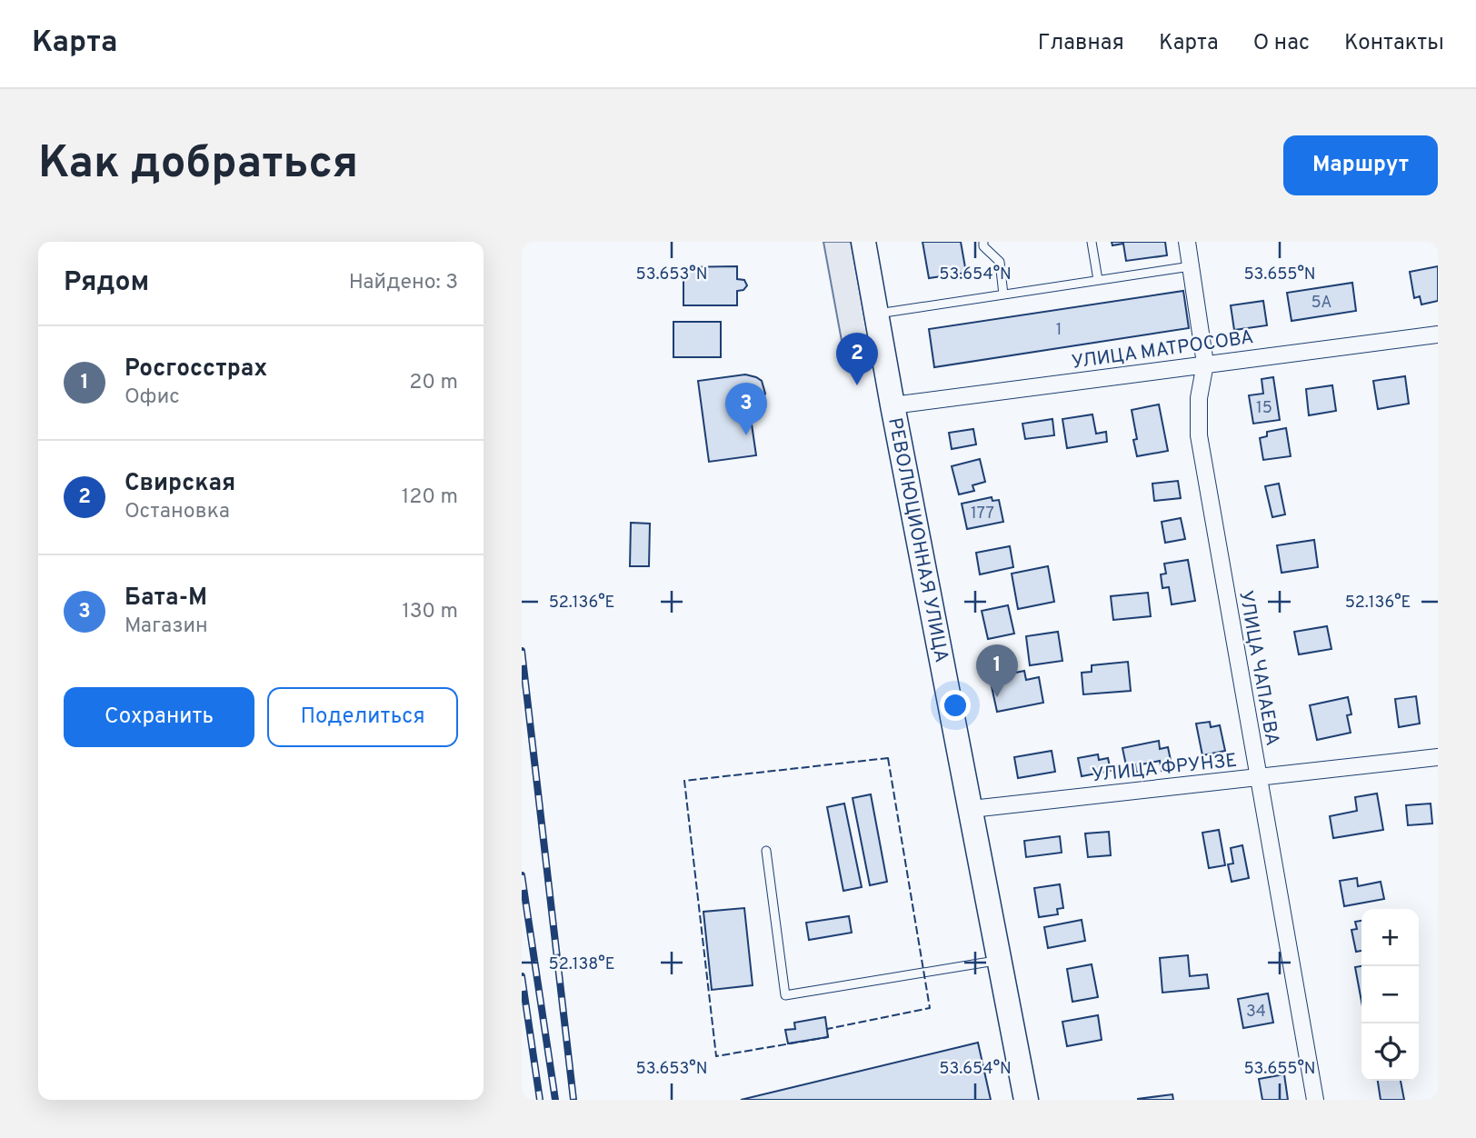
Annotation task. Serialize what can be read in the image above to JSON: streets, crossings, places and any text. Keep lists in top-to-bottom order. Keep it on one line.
{"streets":{"main road":["РЕВОЛЮЦИОННАЯ УЛИЦА"],"street":["УЛИЦА МАТРОСОВА","УЛИЦА ЧАПАЕВА","УЛИЦА ФРУНЗЕ"]},"crossings":[["УЛИЦА МАТРОСОВА","РЕВОЛЮЦИОННАЯ УЛИЦА"],["УЛИЦА МАТРОСОВА","УЛИЦА ЧАПАЕВА"],["РЕВОЛЮЦИОННАЯ УЛИЦА","УЛИЦА ФРУНЗЕ"],["УЛИЦА ЧАПАЕВА","УЛИЦА ФРУНЗЕ"]],"house_numbers":["5А","1","15","177","34"],"page":{"header":"Карта","nav":["Главная","Карта","О нас","Контакты"],"buttons":["Маршрут",["Сохранить","Поделиться"]],"title":"Как добраться","heading":["Рядом","Найдено: 3"],"list":[{"mark":"1","name":"Росгосстрах","note":"Офис","value":"20 m"},{"mark":"2","name":"Свирская","note":"Остановка","value":"120 m"},{"mark":"3","name":"Бата-М","note":"Магазин","value":"130 m"}],"pins":["2","3","1"],"map_buttons":["+","−"]},"coordinates":["53.653°N","53.654°N","53.655°N","52.136°E","52.138°E"]}
